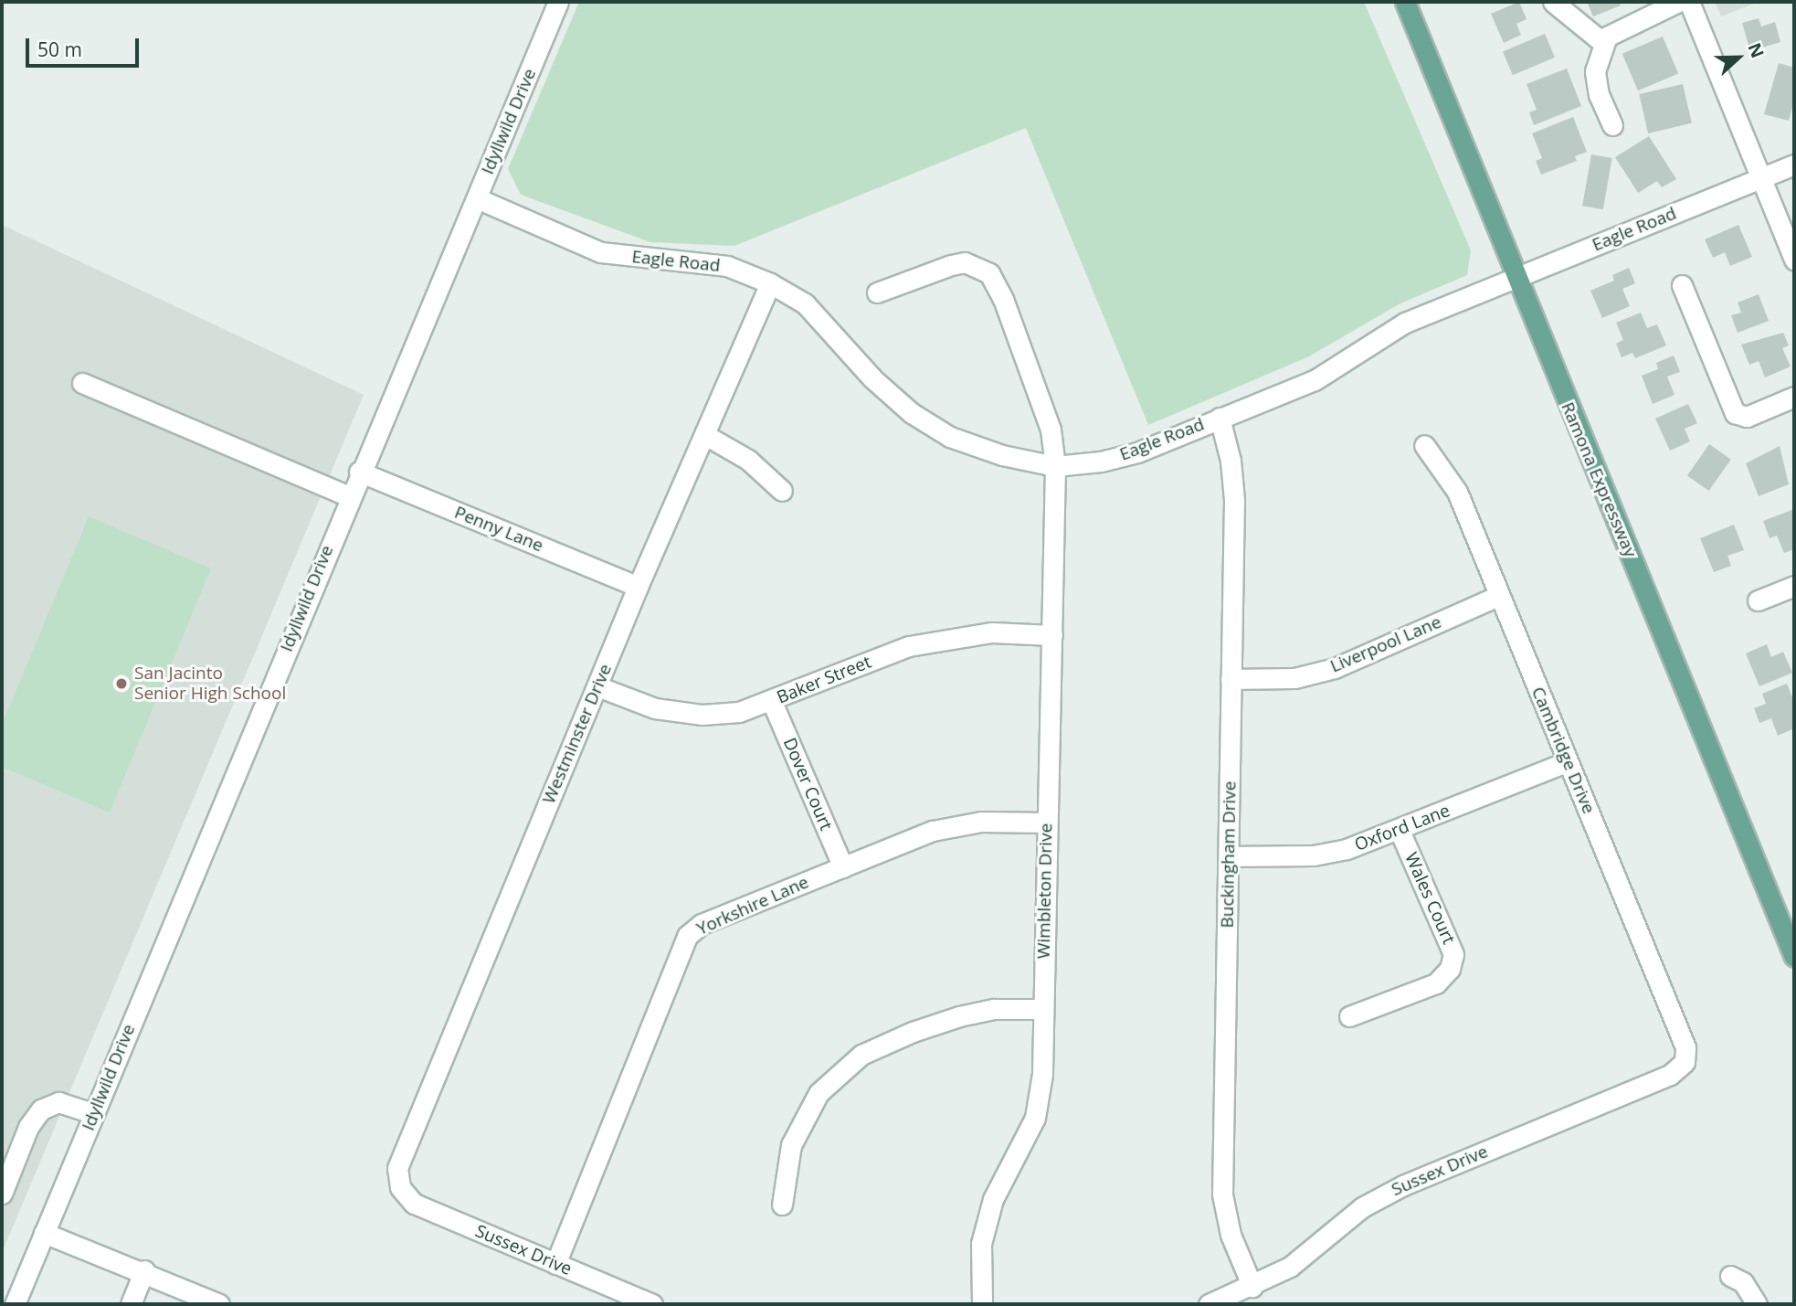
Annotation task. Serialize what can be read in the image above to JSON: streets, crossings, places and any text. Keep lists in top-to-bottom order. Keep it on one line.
{"streets":{"main road":["Ramona Expressway"],"street":["Idyllwild Drive","Eagle Road","Penny Lane","Liverpool Lane","Baker Street","Westminster Drive","Cambridge Drive","Dover Court","Oxford Lane","Buckingham Drive","Wimbleton Drive","Wales Court","Yorkshire Lane","Sussex Drive"]},"crossings":[["Idyllwild Drive","Eagle Road"],["Idyllwild Drive","Penny Lane"],["Eagle Road","Ramona Expressway"],["Eagle Road","Westminster Drive"],["Eagle Road","Buckingham Drive"],["Eagle Road","Wimbleton Drive"],["Penny Lane","Westminster Drive"],["Liverpool Lane","Cambridge Drive"],["Liverpool Lane","Buckingham Drive"],["Baker Street","Westminster Drive"],["Baker Street","Dover Court"],["Baker Street","Wimbleton Drive"],["Westminster Drive","Sussex Drive"],["Cambridge Drive","Oxford Lane"],["Cambridge Drive","Sussex Drive"],["Dover Court","Yorkshire Lane"],["Oxford Lane","Buckingham Drive"],["Oxford Lane","Wales Court"],["Buckingham Drive","Sussex Drive"],["Wimbleton Drive","Yorkshire Lane"],["Yorkshire Lane","Sussex Drive"]],"places":["San Jacinto Senior High School"],"scale_bar":"50 m","north":"right"}
